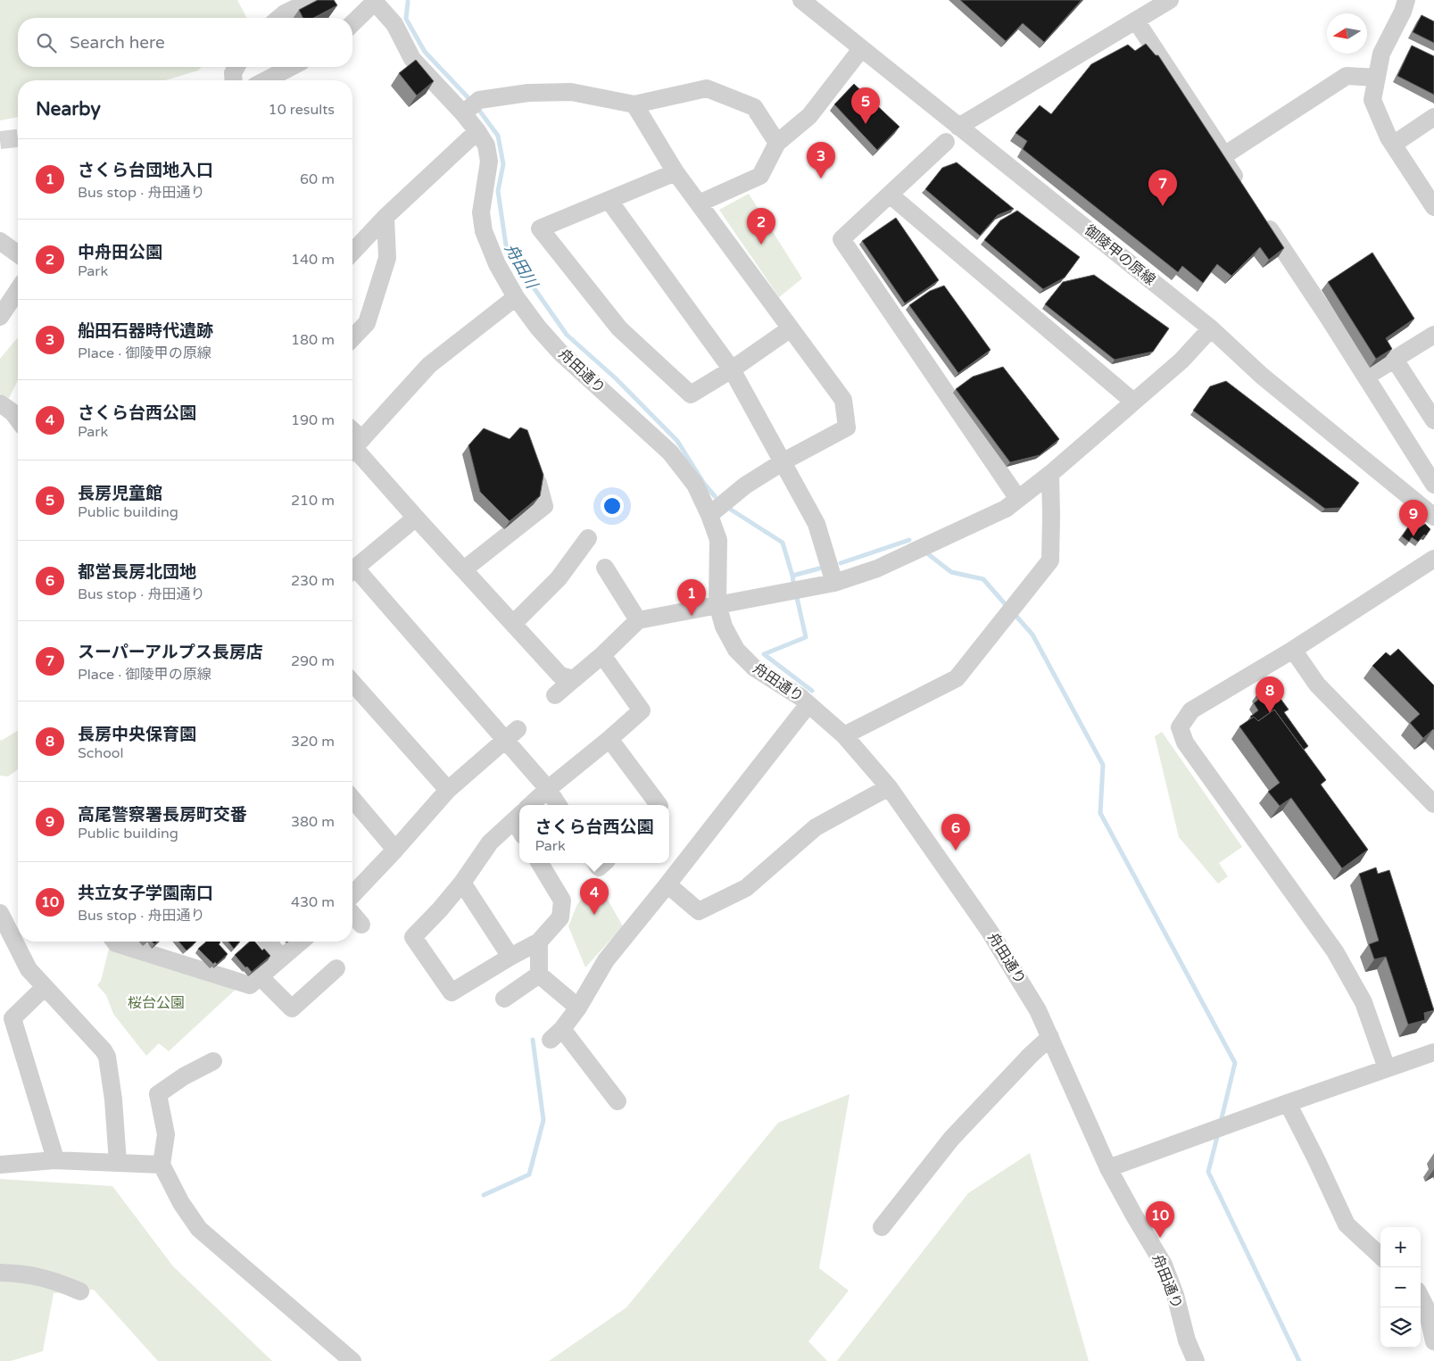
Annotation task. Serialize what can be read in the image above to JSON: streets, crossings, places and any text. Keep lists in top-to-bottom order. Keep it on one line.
{"streets":{"street":["御陵甲の原線","舟田通り"]},"water":["舟田川"],"parks":["桜台公園"],"north":"left","page":{"search":"Search here","heading":["Nearby","10 results"],"pins":["5","3","7","2","9","1","8","6","4","10"],"list":[{"mark":"1","name":"さくら台団地入口","note":"Bus stop · 舟田通り","value":"60 m"},{"mark":"2","name":"中舟田公園","note":"Park","value":"140 m"},{"mark":"3","name":"船田石器時代遺跡","note":"Place · 御陵甲の原線","value":"180 m"},{"mark":"4","name":"さくら台西公園","note":"Park","value":"190 m"},{"mark":"5","name":"長房児童館","note":"Public building","value":"210 m"},{"mark":"6","name":"都営長房北団地","note":"Bus stop · 舟田通り","value":"230 m"},{"mark":"7","name":"スーパーアルプス長房店","note":"Place · 御陵甲の原線","value":"290 m"},{"mark":"8","name":"長房中央保育園","note":"School","value":"320 m"},{"mark":"9","name":"高尾警察署長房町交番","note":"Public building","value":"380 m"},{"mark":"10","name":"共立女子学園南口","note":"Bus stop · 舟田通り","value":"430 m"}],"popup":["さくら台西公園","Park"],"map_buttons":["+","−"]}}
